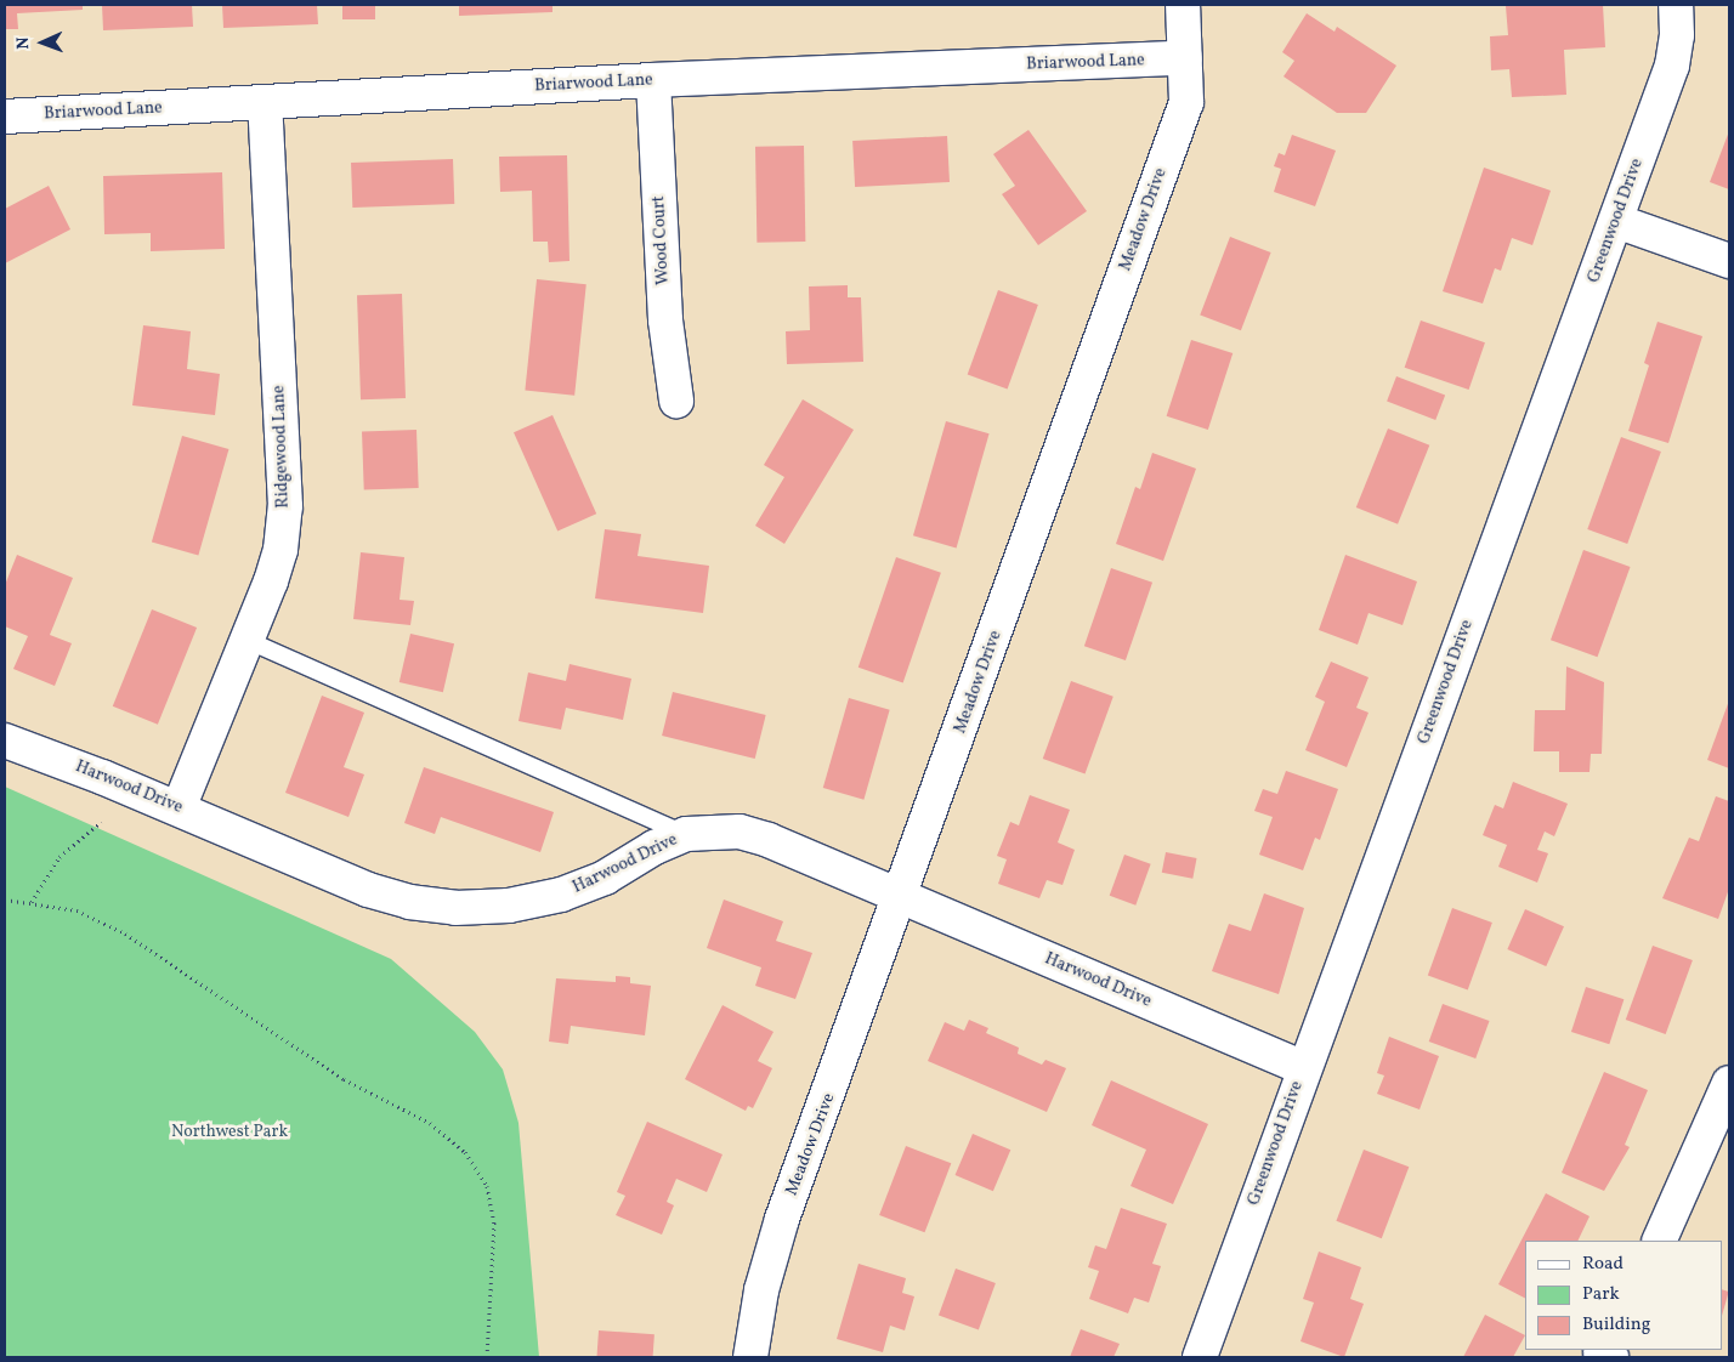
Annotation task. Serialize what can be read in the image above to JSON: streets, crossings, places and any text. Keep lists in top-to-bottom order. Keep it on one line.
{"streets":{"street":["Briarwood Lane","Meadow Drive","Greenwood Drive","Wood Court","Ridgewood Lane","Harwood Drive"]},"crossings":[["Briarwood Lane","Meadow Drive"],["Briarwood Lane","Wood Court"],["Briarwood Lane","Ridgewood Lane"],["Meadow Drive","Harwood Drive"],["Greenwood Drive","Harwood Drive"],["Ridgewood Lane","Harwood Drive"]],"parks":["Northwest Park"],"legend":["Road","Park","Building"],"north":"left"}
